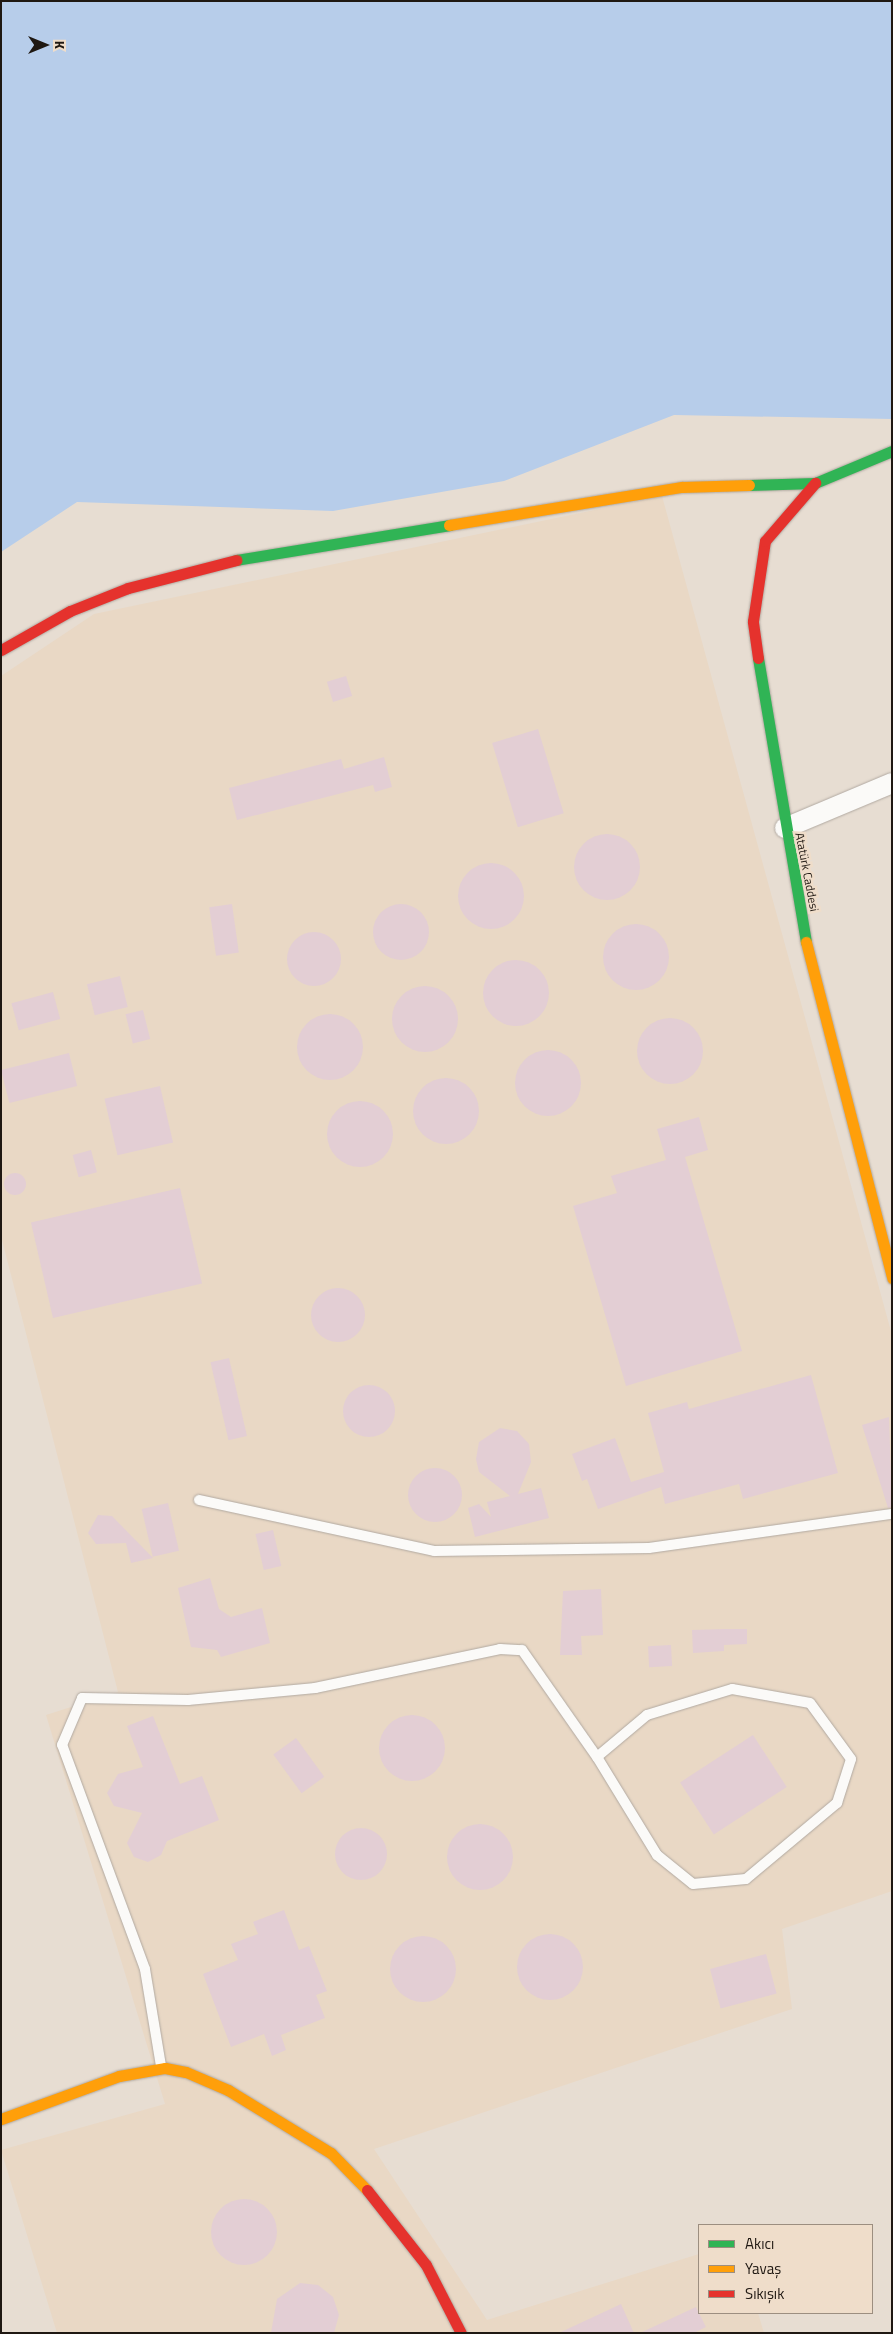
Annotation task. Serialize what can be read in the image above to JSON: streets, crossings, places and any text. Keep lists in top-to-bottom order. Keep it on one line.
{"streets":{"street":["Atatürk Caddesi"]},"legend":["Akıcı","Yavaş","Sıkışık"],"north":"right"}
